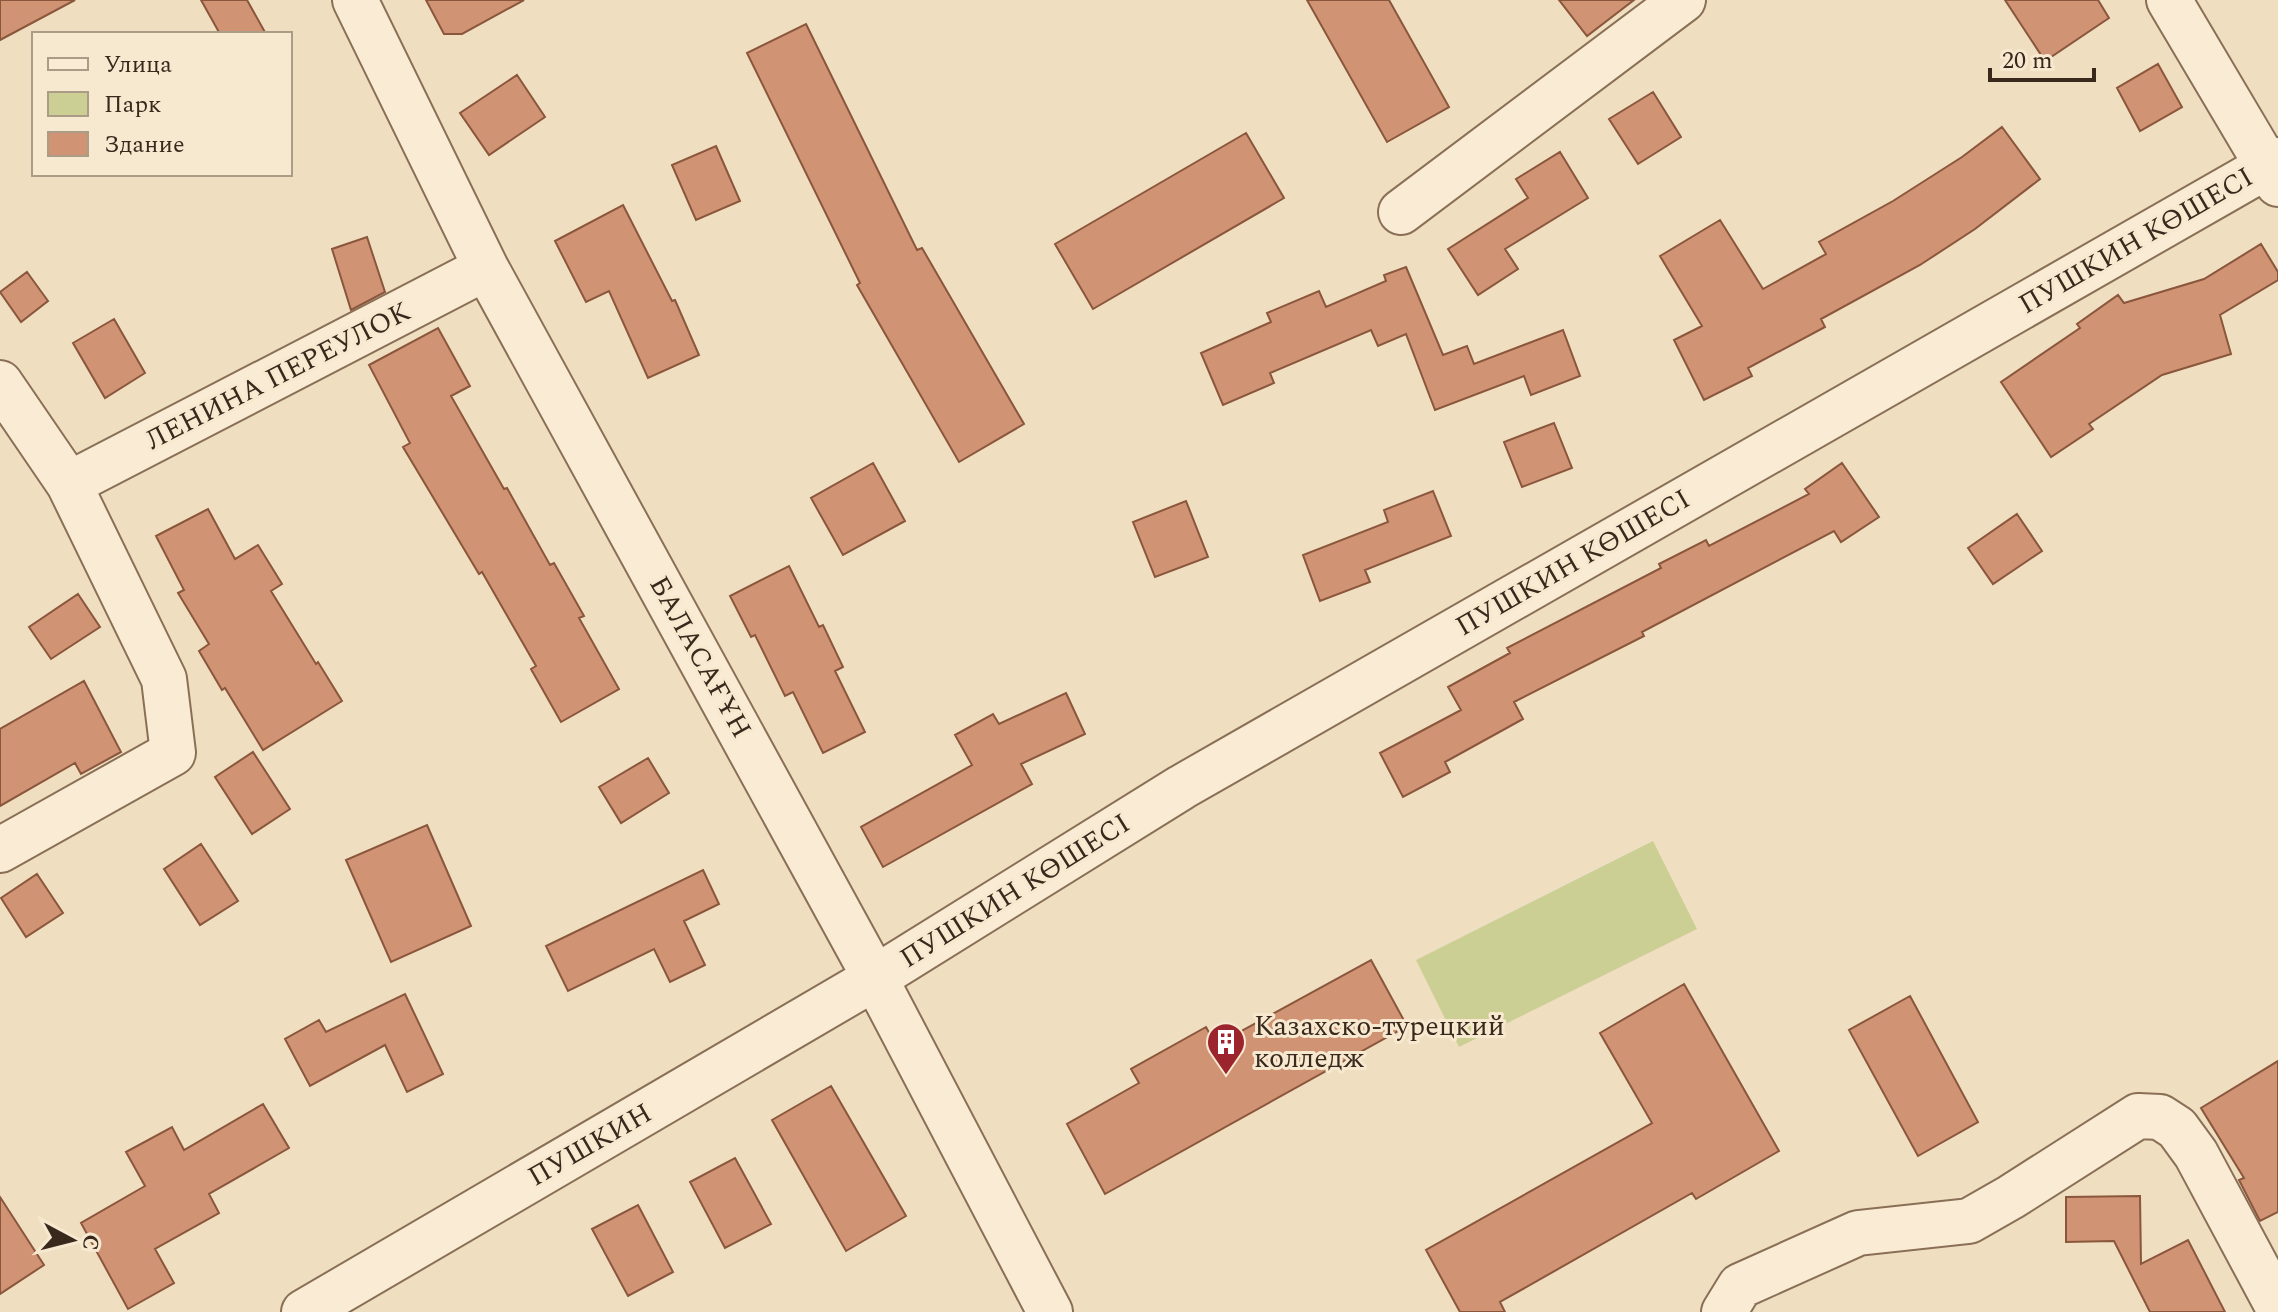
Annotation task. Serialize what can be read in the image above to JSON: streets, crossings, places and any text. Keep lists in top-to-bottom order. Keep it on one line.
{"streets":{"street":["ПУШКИН КӨШЕСІ","ЛЕНИНА ПЕРЕУЛОК","БАЛАСАҒҰН","ПУШКИН"]},"crossings":[["ПУШКИН КӨШЕСІ","БАЛАСАҒҰН"],["ПУШКИН КӨШЕСІ","ПУШКИН"],["ЛЕНИНА ПЕРЕУЛОК","БАЛАСАҒҰН"],["БАЛАСАҒҰН","ПУШКИН"]],"places":{"building":["Казахско-турецкий колледж"]},"legend":["Улица","Парк","Здание"],"scale_bar":"20 m","north":"right"}
